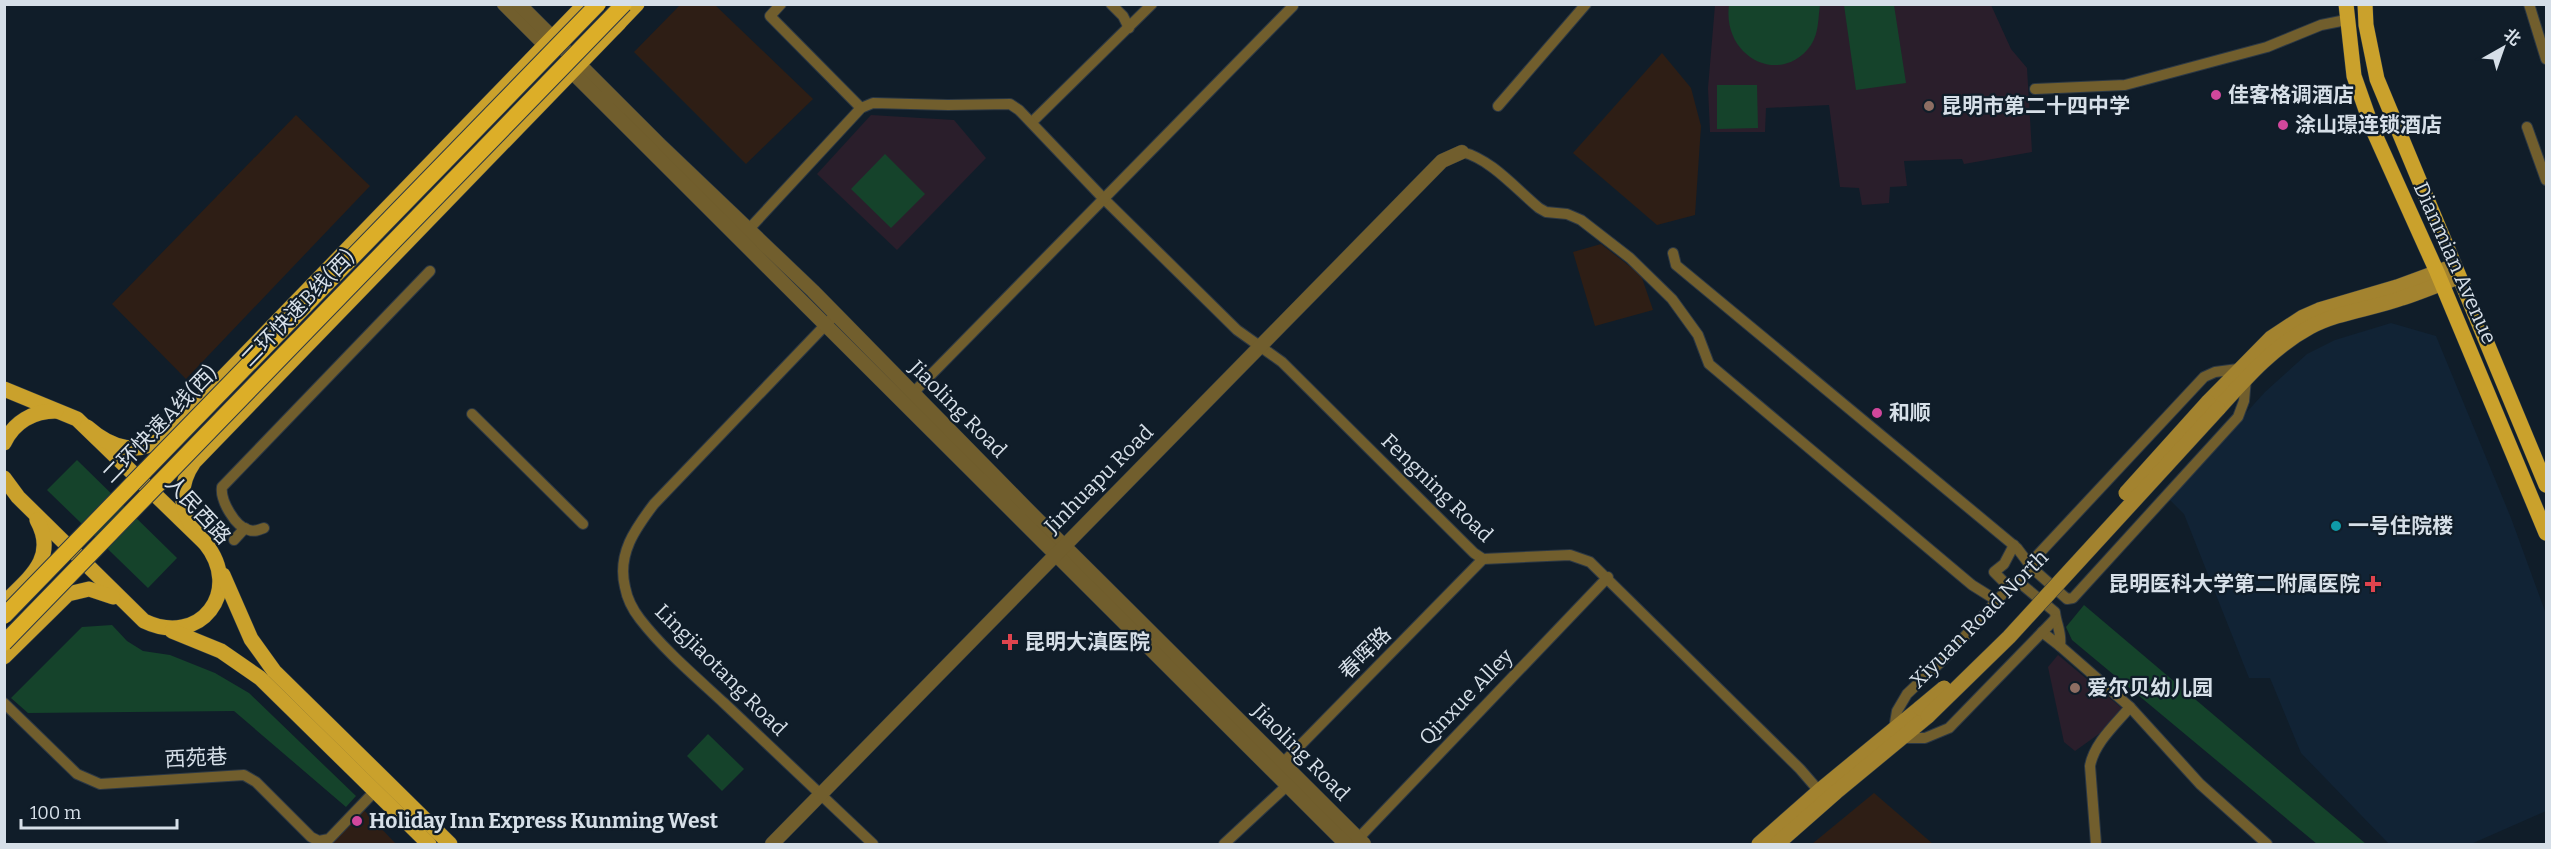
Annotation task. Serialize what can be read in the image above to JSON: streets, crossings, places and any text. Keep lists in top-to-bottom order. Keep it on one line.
{"streets":{"highway":["二环快速B线(西)","二环快速A线(西)"],"main road":["Dianmian Avenue","人民西路","Xiyuan Road North"],"street":["Jiaoling Road","Jinhuapu Road","Fengning Road","春晖路","Lingjiaotang Road","Qinxue Alley","西苑巷"]},"crossings":[["Dianmian Avenue","Xiyuan Road North"],["Jiaoling Road","Jinhuapu Road"],["Jiaoling Road","春晖路"],["Jiaoling Road","Lingjiaotang Road"],["Jiaoling Road","Qinxue Alley"],["Jinhuapu Road","Fengning Road"],["Jinhuapu Road","Lingjiaotang Road"],["Fengning Road","Xiyuan Road North"],["Fengning Road","春晖路"],["Fengning Road","Qinxue Alley"]],"places":{"other":["佳客格调酒店","昆明市第二十四中学","涂山璟连锁酒店","和顺","一号住院楼","爱尔贝幼儿园","Holiday Inn Express Kunming West"],"health":["昆明医科大学第二附属医院","昆明大滇医院"]},"scale_bar":"100 m","north":"top right"}
